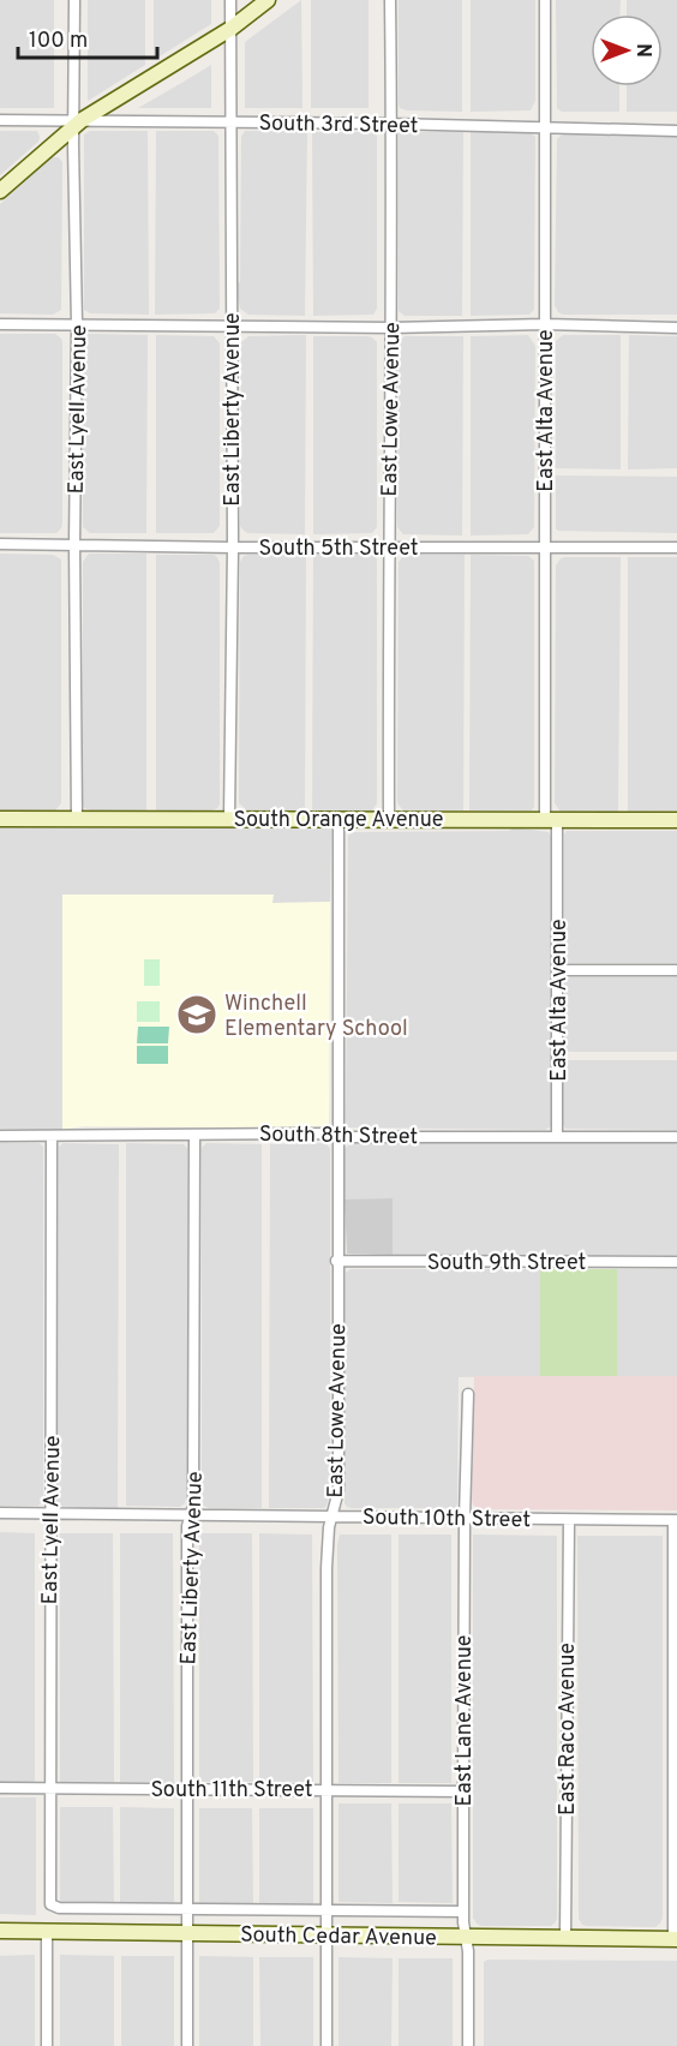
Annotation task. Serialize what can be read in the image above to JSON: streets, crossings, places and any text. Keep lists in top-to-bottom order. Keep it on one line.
{"streets":{"street":["South 3rd Street","East Lyell Avenue","East Liberty Avenue","East Lowe Avenue","East Alta Avenue","South 5th Street","South Orange Avenue","South 8th Street","South 9th Street","South 10th Street","East Lane Avenue","East Raco Avenue","South 11th Street","South Cedar Avenue"]},"crossings":[["South 3rd Street","East Lyell Avenue"],["South 3rd Street","East Liberty Avenue"],["South 3rd Street","East Lowe Avenue"],["South 3rd Street","East Alta Avenue"],["East Lyell Avenue","East Liberty Avenue"],["East Lyell Avenue","South 5th Street"],["East Lyell Avenue","South Orange Avenue"],["East Lyell Avenue","South 8th Street"],["East Lyell Avenue","South 10th Street"],["East Lyell Avenue","South 11th Street"],["East Liberty Avenue","South 5th Street"],["East Liberty Avenue","South Orange Avenue"],["East Liberty Avenue","South 8th Street"],["East Liberty Avenue","South 10th Street"],["East Liberty Avenue","South 11th Street"],["East Liberty Avenue","South Cedar Avenue"],["East Lowe Avenue","South 5th Street"],["East Lowe Avenue","South Orange Avenue"],["East Lowe Avenue","South 8th Street"],["East Lowe Avenue","South 9th Street"],["East Lowe Avenue","South 10th Street"],["East Lowe Avenue","South 11th Street"],["East Lowe Avenue","South Cedar Avenue"],["East Alta Avenue","South 5th Street"],["East Alta Avenue","South Orange Avenue"],["East Alta Avenue","South 8th Street"],["South 10th Street","East Lane Avenue"],["South 10th Street","East Raco Avenue"],["East Lane Avenue","South 11th Street"],["East Lane Avenue","South Cedar Avenue"],["East Raco Avenue","South Cedar Avenue"]],"places":{"school or university":["Winchell Elementary School"]},"scale_bar":"100 m","north":"right"}
